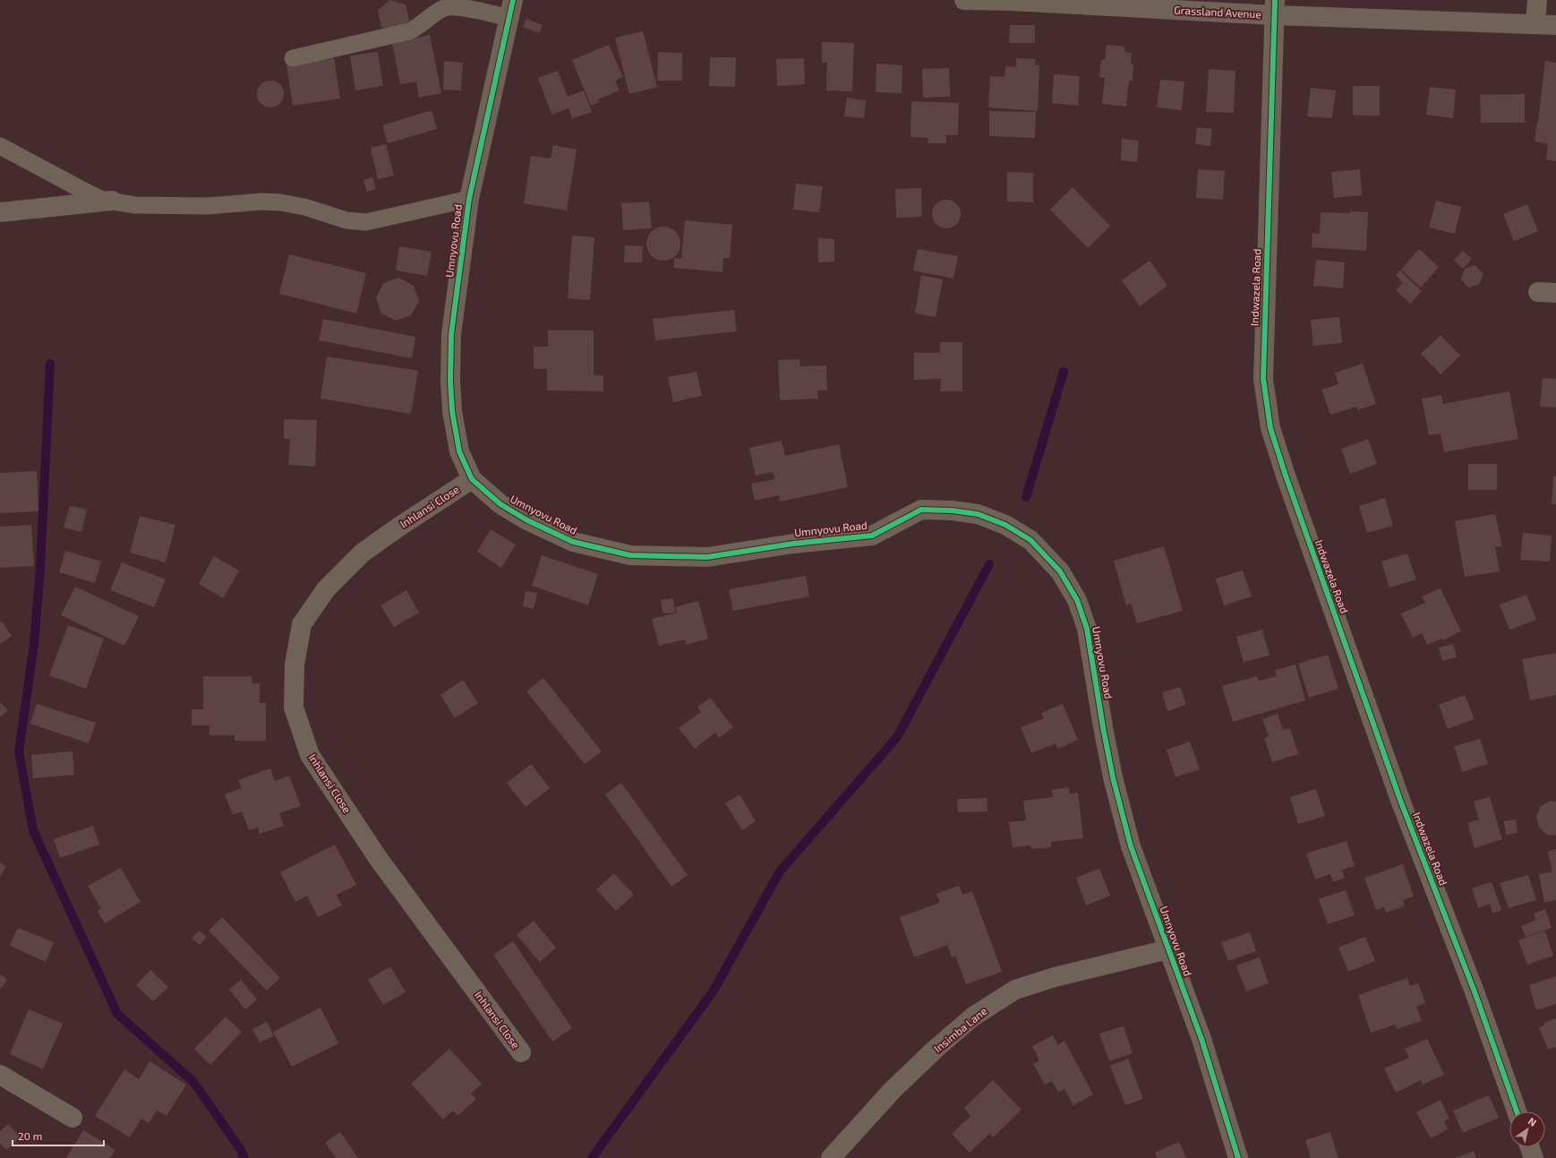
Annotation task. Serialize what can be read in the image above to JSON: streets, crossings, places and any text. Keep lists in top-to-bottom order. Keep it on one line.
{"streets":{"street":["Grassland Avenue","Umnyovu Road","Indwazela Road","Inhlansi Close","Insimba Lane"]},"crossings":[["Grassland Avenue","Indwazela Road"],["Umnyovu Road","Inhlansi Close"],["Umnyovu Road","Insimba Lane"]],"scale_bar":"20 m","north":"top right"}
